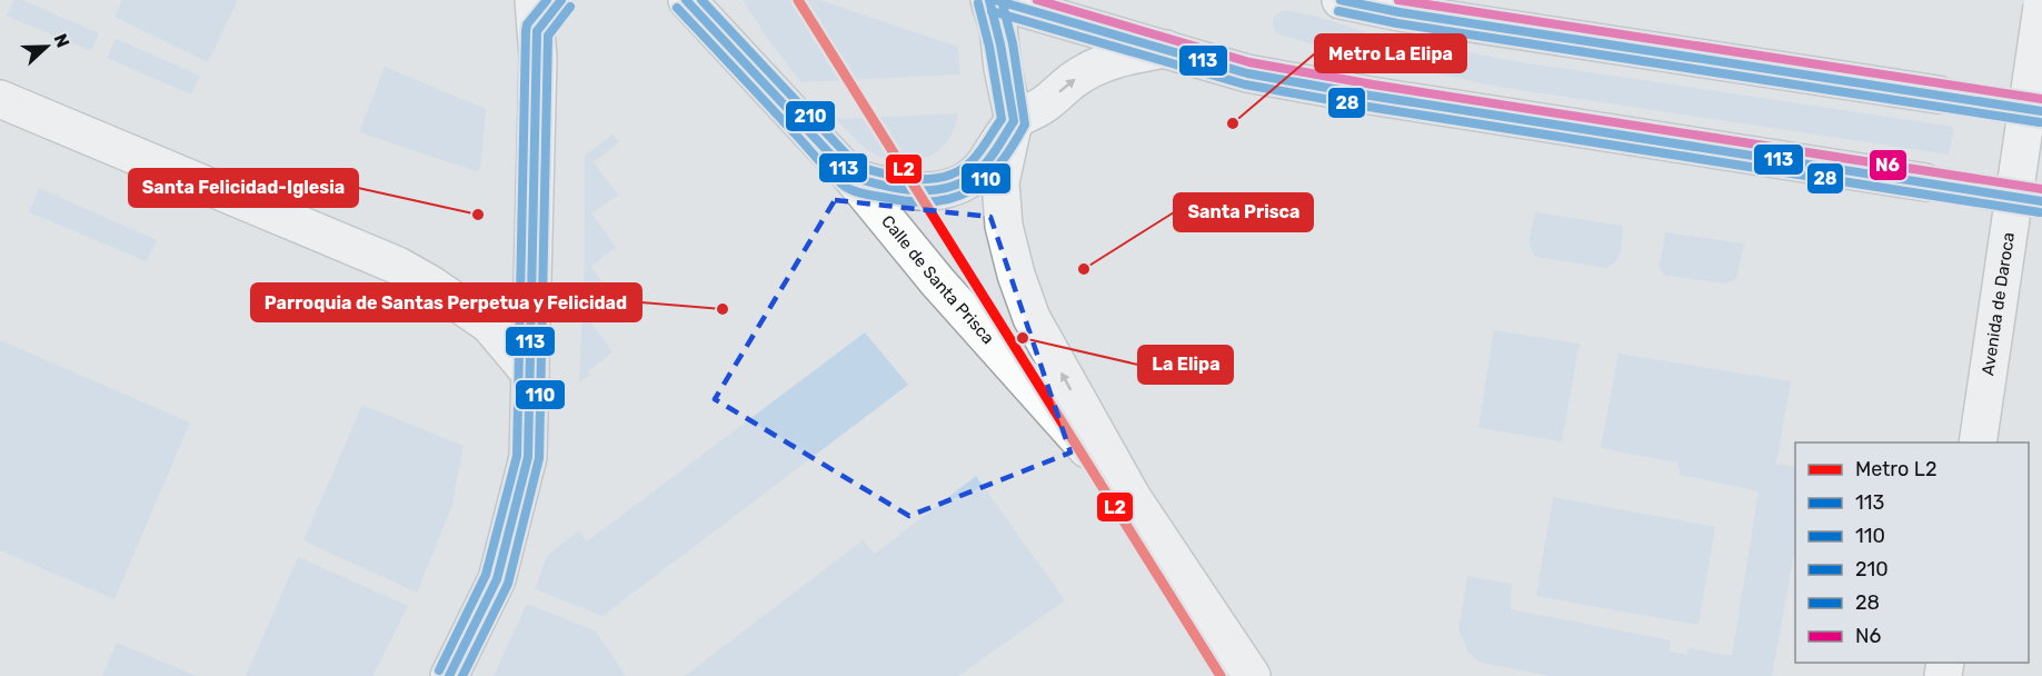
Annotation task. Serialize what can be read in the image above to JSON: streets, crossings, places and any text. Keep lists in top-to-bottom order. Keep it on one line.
{"streets":{"street":["Calle de Santa Prisca","Avenida de Daroca"]},"places":["Metro La Elipa","Santa Felicidad-Iglesia","Santa Prisca","Parroquia de Santas Perpetua y Felicidad","La Elipa"],"lines":["metro line L2","transit line 113","transit line 110","transit line 210","transit line N6","transit line 28"],"legend":["Metro L2","113","110","210","28","N6"],"north":"right"}
